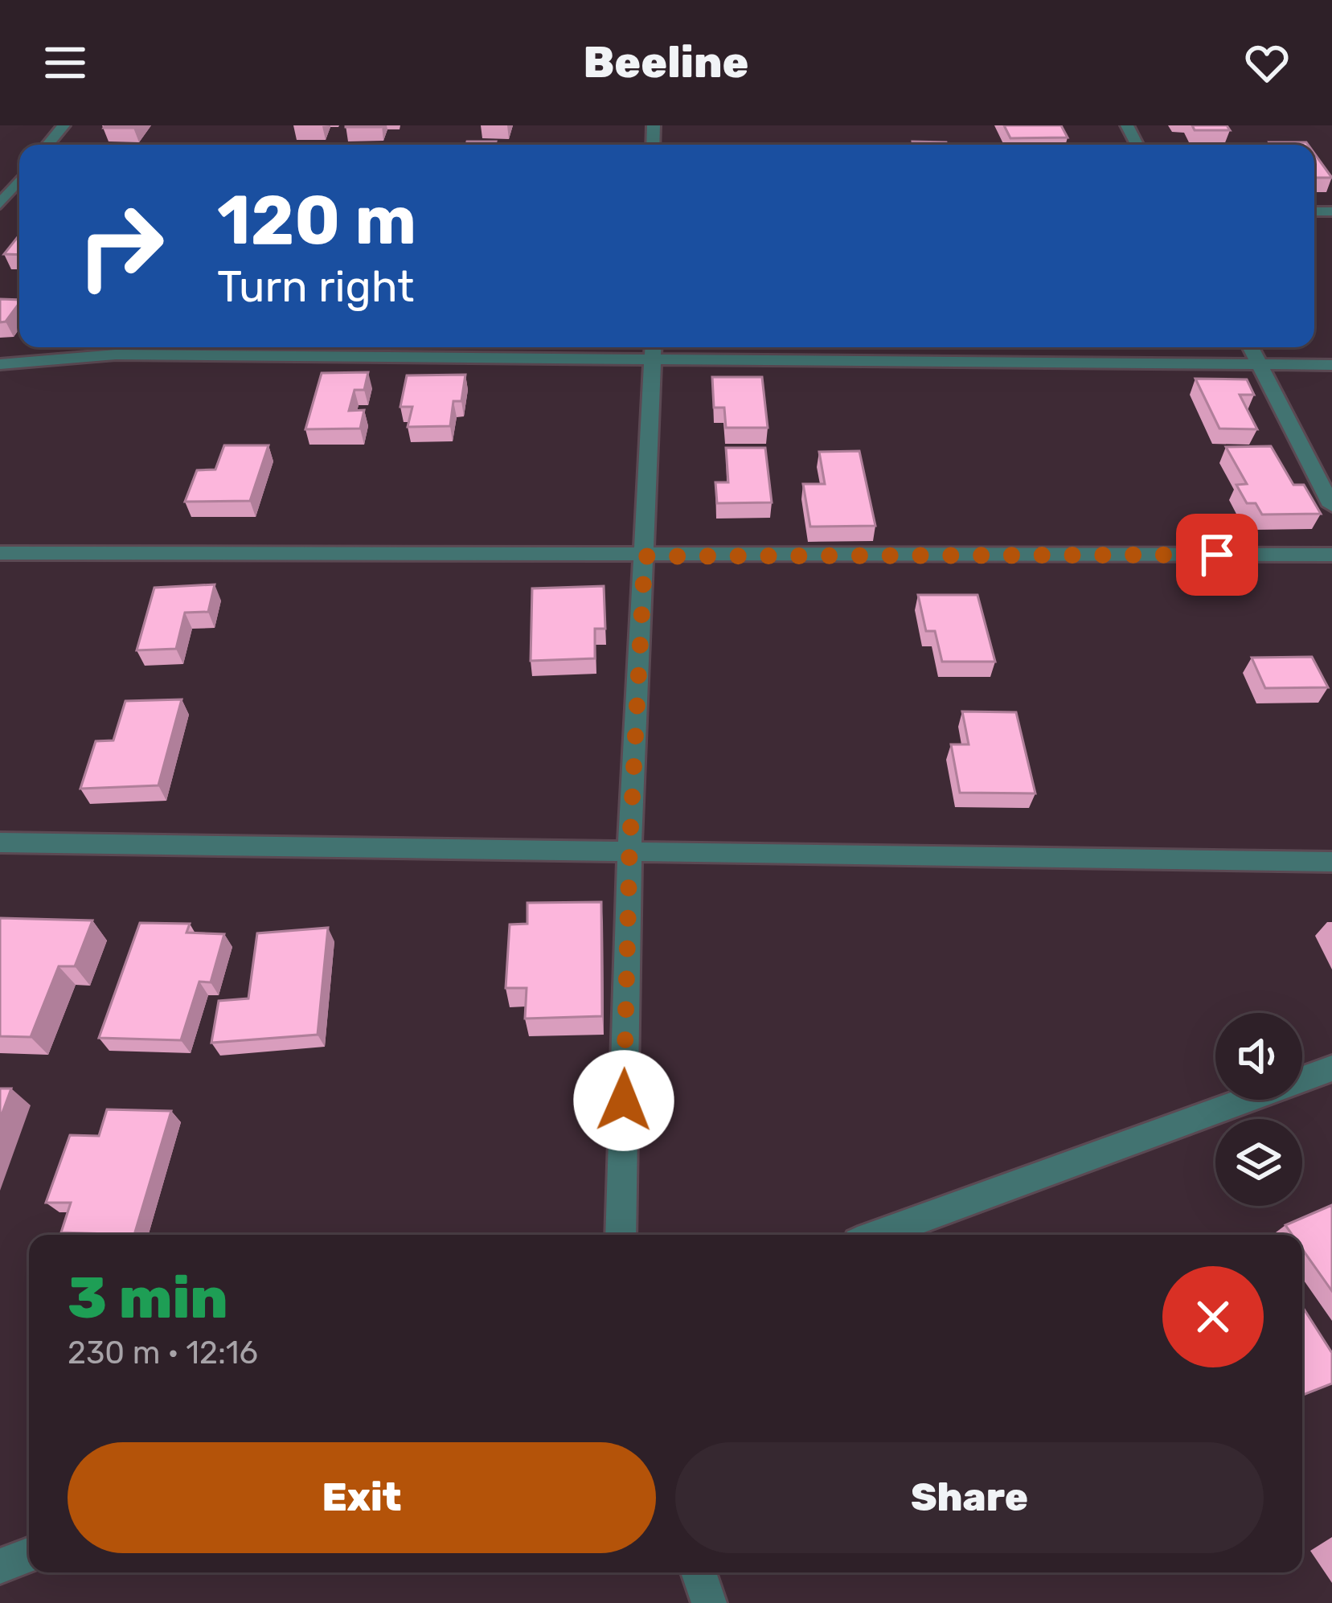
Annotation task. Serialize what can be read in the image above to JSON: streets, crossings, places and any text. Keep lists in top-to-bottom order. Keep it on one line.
{"page":{"header":"Beeline","turn":["120 m","Turn right"],"heading":["3 min","230 m · 12:16"],"buttons":["Exit","Share"]}}
